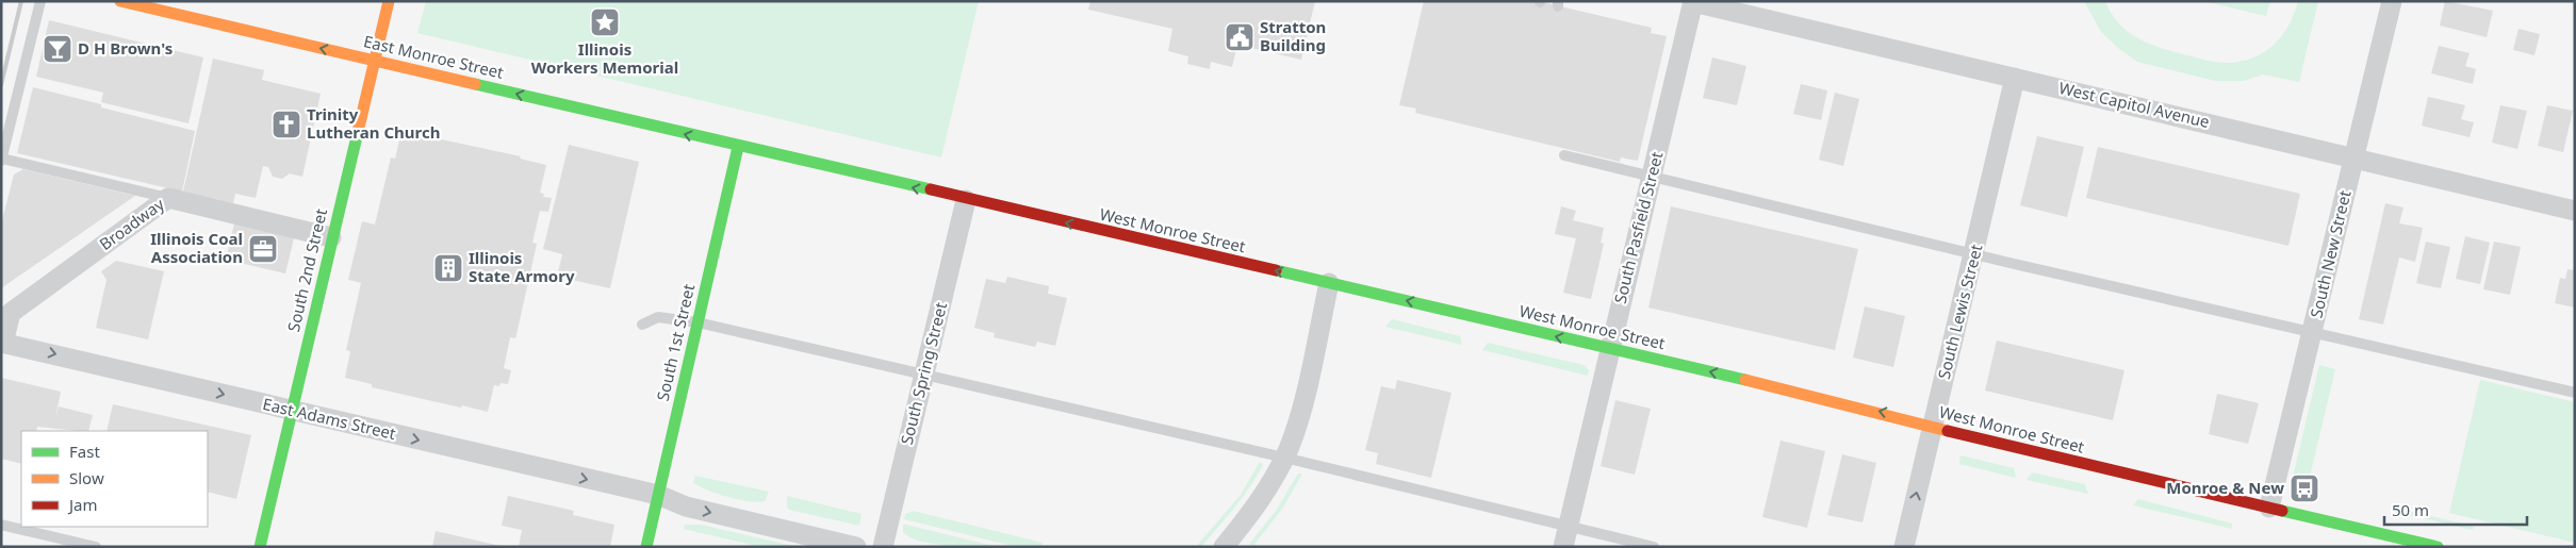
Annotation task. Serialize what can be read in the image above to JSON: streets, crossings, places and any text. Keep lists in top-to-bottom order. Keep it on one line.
{"streets":{"street":["East Monroe Street","West Capitol Avenue","Broadway","South Pasfield Street","West Monroe Street","South New Street","South 2nd Street","South Lewis Street","South 1st Street","South Spring Street","East Adams Street"]},"crossings":[["East Monroe Street","West Monroe Street"],["East Monroe Street","South 2nd Street"],["East Monroe Street","South 1st Street"],["West Capitol Avenue","South Pasfield Street"],["West Capitol Avenue","South New Street"],["West Capitol Avenue","South Lewis Street"],["Broadway","South 2nd Street"],["Broadway","East Adams Street"],["South Pasfield Street","West Monroe Street"],["West Monroe Street","South New Street"],["West Monroe Street","South Lewis Street"],["West Monroe Street","South 1st Street"],["West Monroe Street","South Spring Street"],["South 2nd Street","East Adams Street"],["South 1st Street","East Adams Street"]],"one_way":["East Monroe Street","West Monroe Street","East Adams Street"],"places":{"place":["Illinois Workers Memorial"],"public building":["Stratton Building"],"bar":["D H Brown's"],"church":["Trinity Lutheran Church"],"office":["Illinois Coal Association"],"building":["Illinois State Armory"],"bus stop":["Monroe & New"]},"legend":["Fast","Slow","Jam"],"scale_bar":"50 m"}
